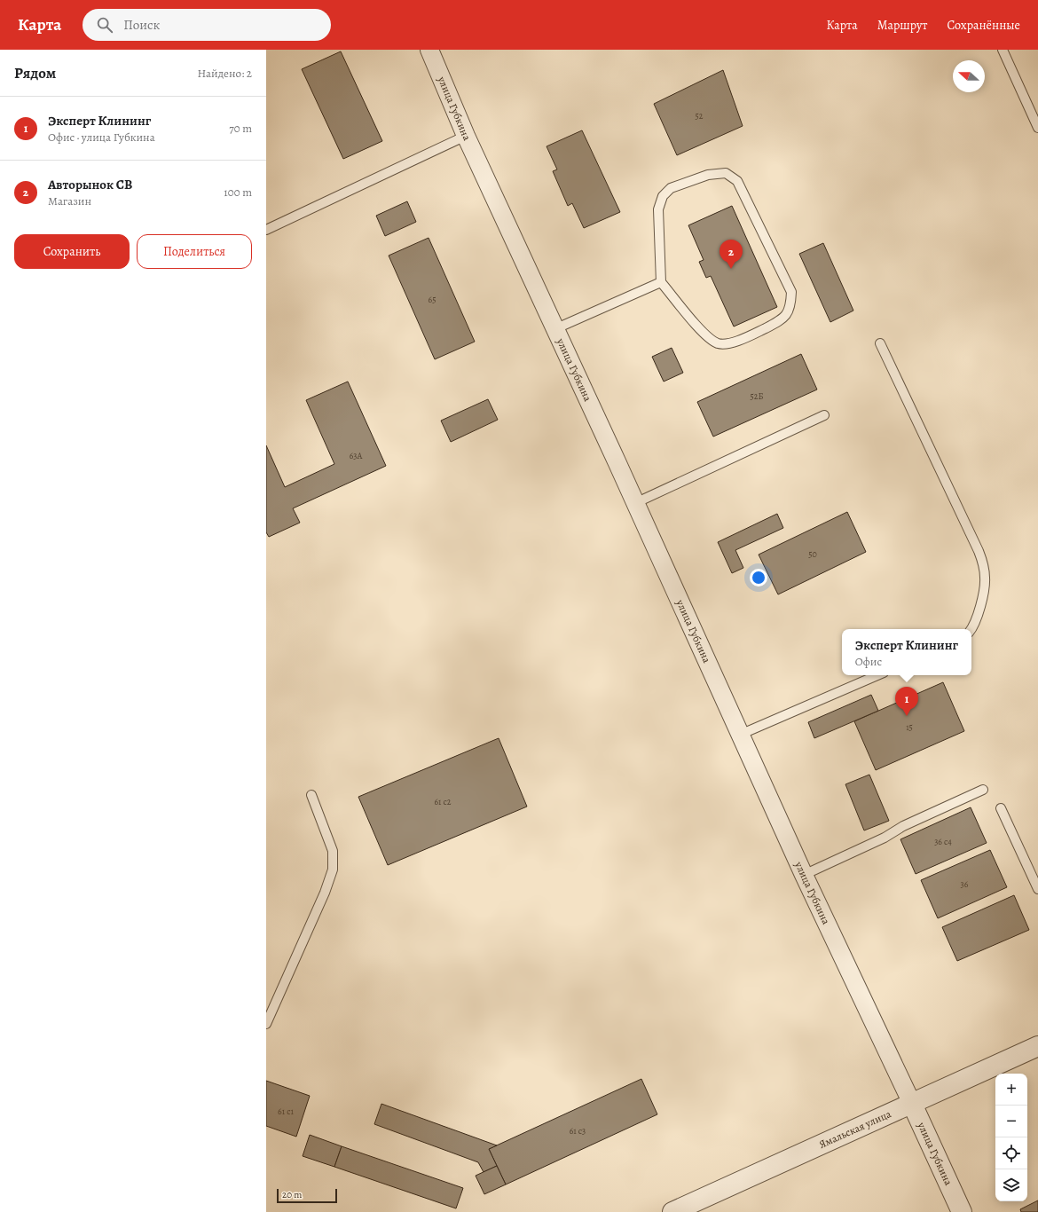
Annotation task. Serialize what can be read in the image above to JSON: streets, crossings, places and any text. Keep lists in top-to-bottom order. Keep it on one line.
{"streets":{"street":["улица Губкина","Ямальская улица"]},"crossings":[["улица Губкина","Ямальская улица"]],"house_numbers":["52","65","52Б","63А","50","15","61 с2","36 с4","36","61 с1","61 с3"],"scale_bar":"20 m","north":"left","page":{"header":"Карта","search":"Поиск","nav":["Карта","Маршрут","Сохранённые"],"heading":["Рядом","Найдено: 2"],"list":[{"mark":"1","name":"Эксперт Клининг","note":"Офис · улица Губкина","value":"70 m"},{"mark":"2","name":"Авторынок СВ","note":"Магазин","value":"100 m"}],"buttons":["Сохранить","Поделиться"],"pins":["2","1"],"popup":["Эксперт Клининг","Офис"],"map_buttons":["+","−"],"scale":"20 m"}}
